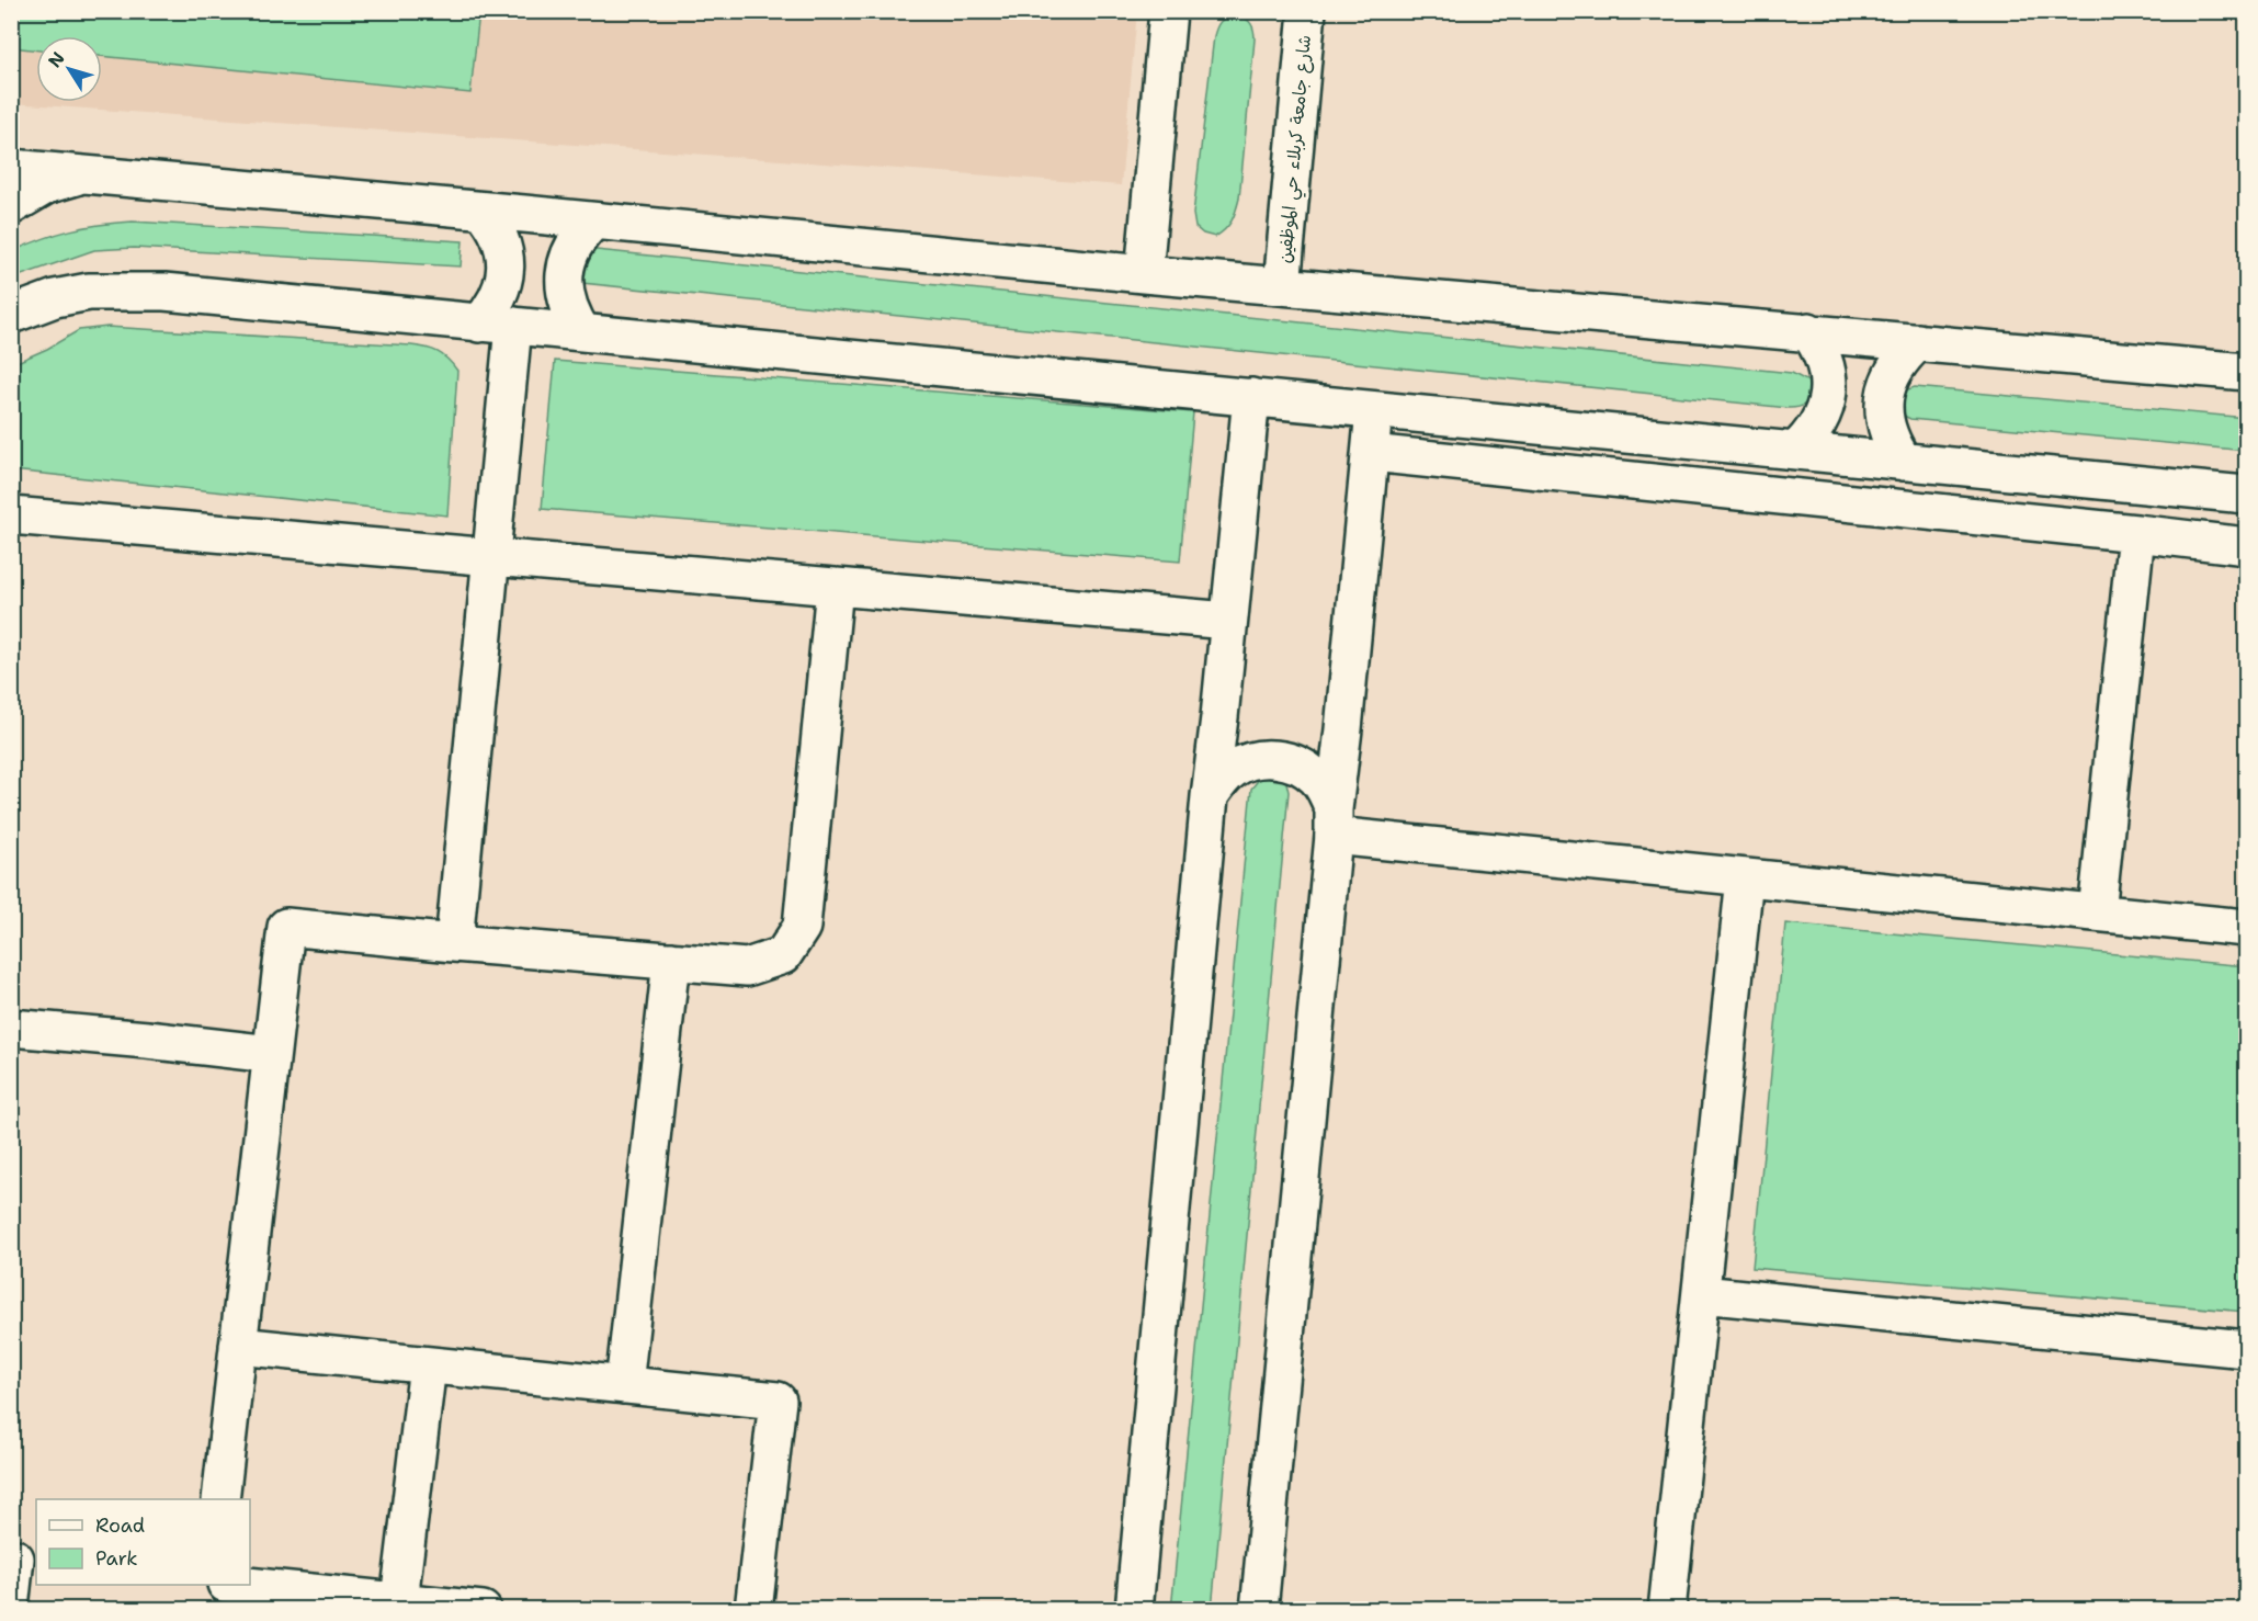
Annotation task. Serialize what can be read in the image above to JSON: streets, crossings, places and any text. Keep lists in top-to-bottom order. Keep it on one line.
{"streets":{"street":["شارع جامعة كربلاء حي الموظفين"]},"legend":["Road","Park"],"north":"top left"}
